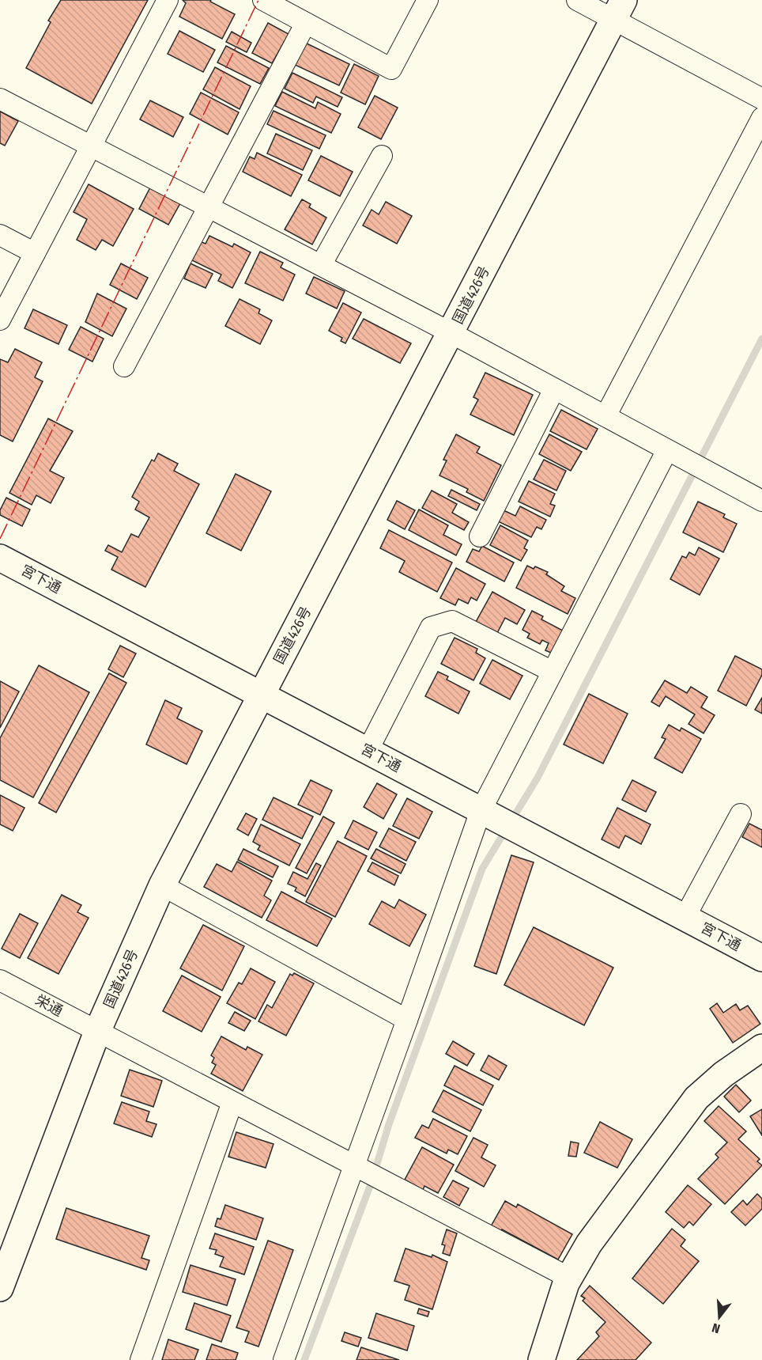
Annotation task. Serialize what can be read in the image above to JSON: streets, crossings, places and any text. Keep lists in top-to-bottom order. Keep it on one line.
{"streets":{"main road":["国道426号","宮下通"],"street":["栄通"]},"crossings":[["国道426号","宮下通"],["国道426号","栄通"]],"north":"bottom"}
